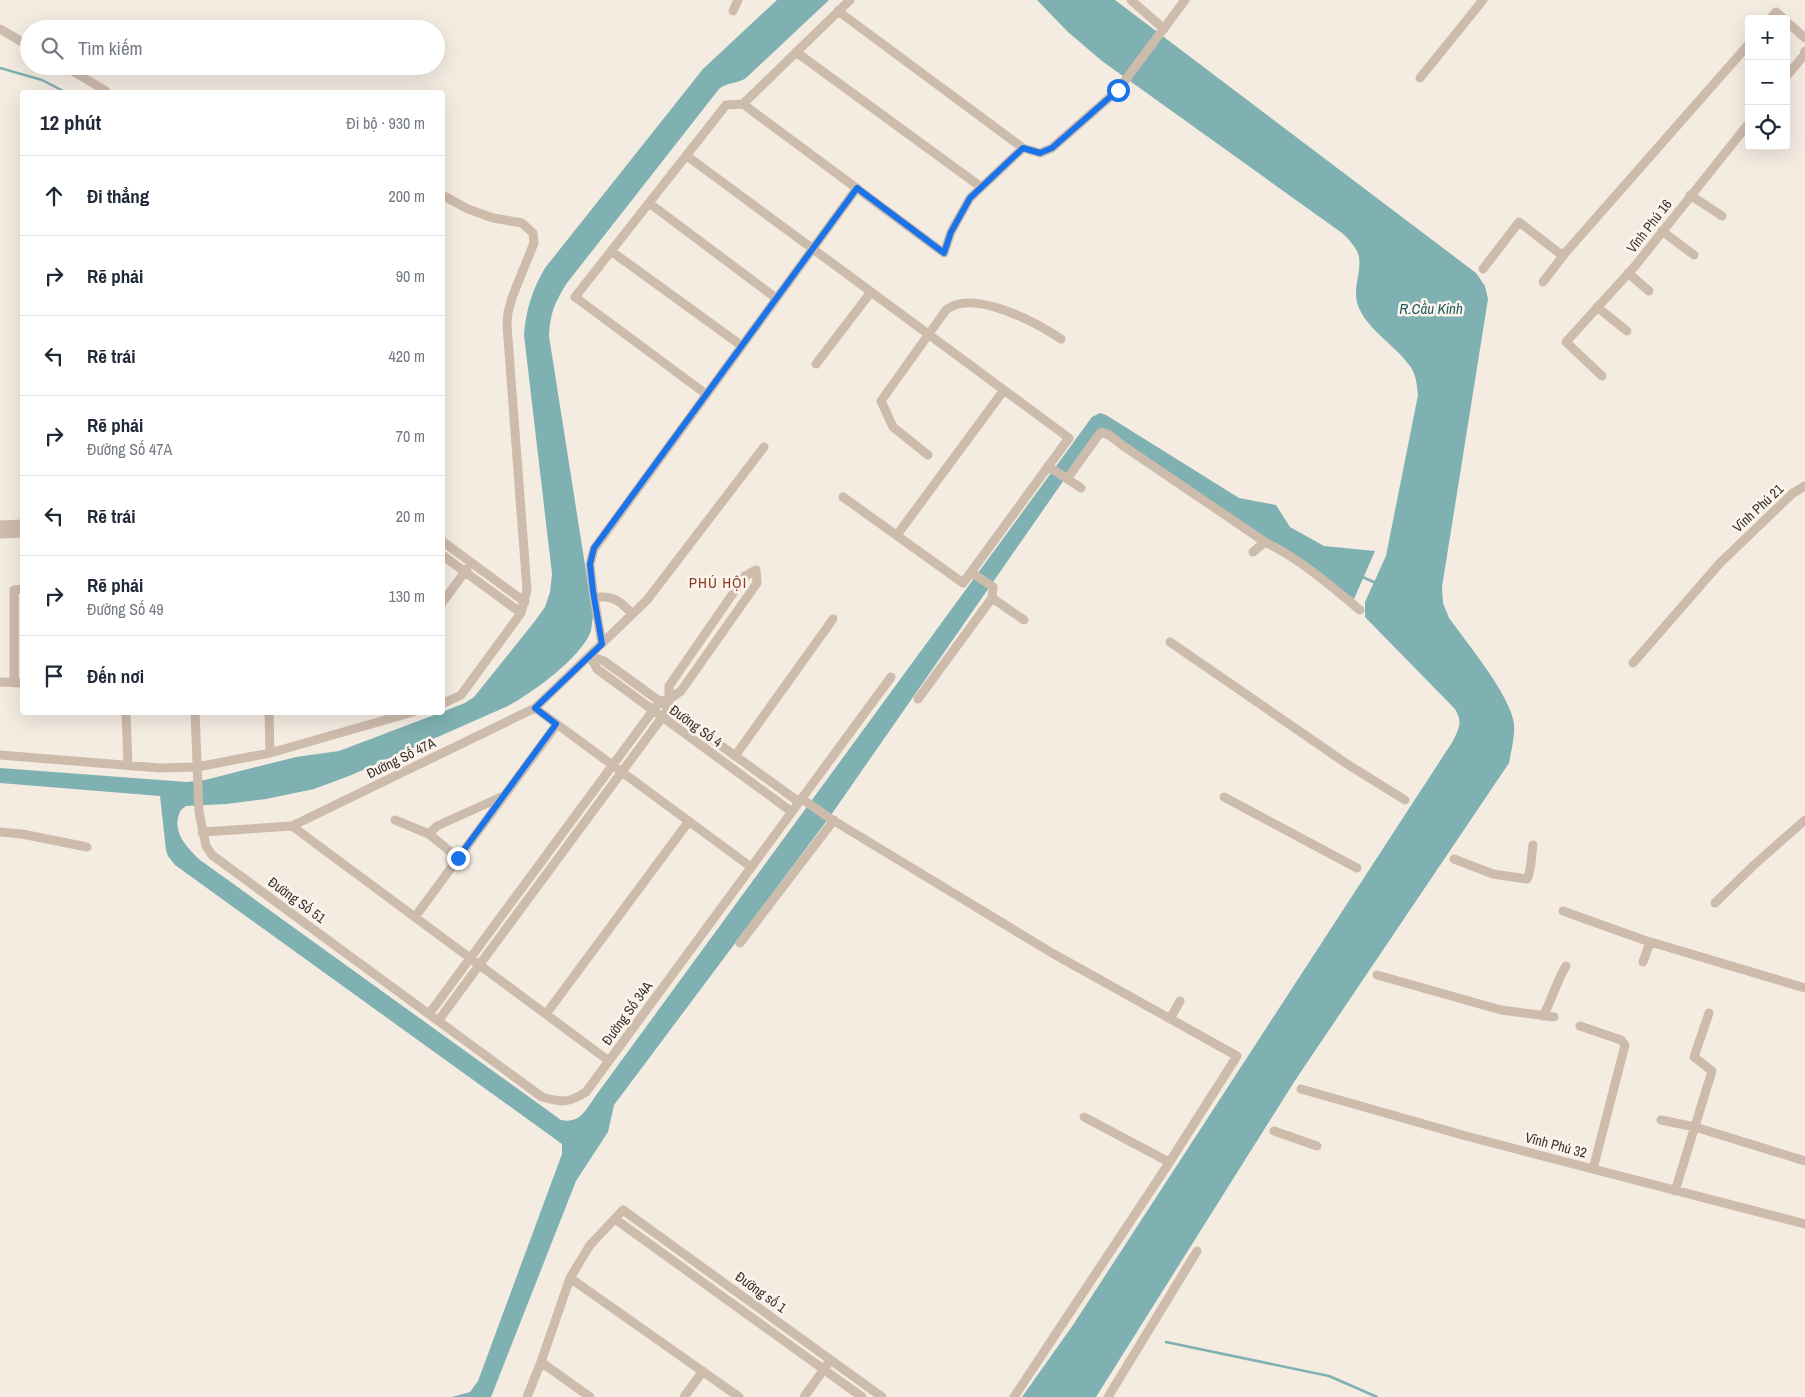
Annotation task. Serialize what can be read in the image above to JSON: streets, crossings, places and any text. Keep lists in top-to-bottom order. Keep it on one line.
{"streets":{"street":["Vĩnh Phú 16","Vĩnh Phú 21","Đường Số 4","Đường Số 47A","Đường Số 51","Đường Số 34A","Vĩnh Phú 32","Đường số 1"]},"crossings":[["Đường Số 4","Đường Số 47A"],["Đường Số 4","Đường Số 34A"],["Đường Số 47A","Đường Số 51"],["Đường Số 51","Đường Số 34A"]],"districts":["PHÚ HỘI"],"water":["R.Cầu Kinh"],"page":{"map_buttons":["+","−"],"search":"Tìm kiếm","heading":["12 phút","Đi bộ · 930 m"],"list":[["Đi thẳng","200 m"],["Rẽ phải","90 m"],["Rẽ trái","420 m"],["Rẽ phải","Đường Số 47A","70 m"],["Rẽ trái","20 m"],["Rẽ phải","Đường Số 49","130 m"],"Đến nơi"]}}
